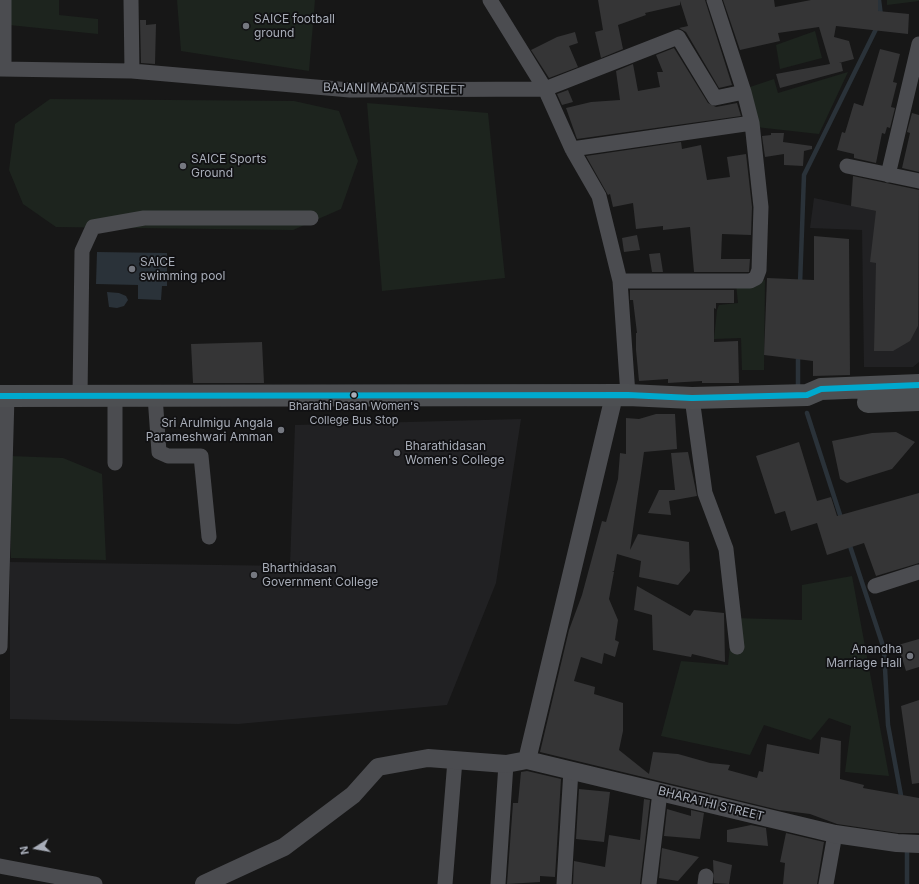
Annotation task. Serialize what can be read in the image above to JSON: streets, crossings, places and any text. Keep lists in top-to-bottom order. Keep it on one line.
{"streets":{"street":["BAJANI MADAM STREET","BHARATHI STREET"]},"places":["SAICE football ground","SAICE Sports Ground","SAICE swimming pool","Bharathi Dasan Women's College Bus Stop","Sri Arulmigu Angala Parameshwari Amman","Bharathidasan Women's College","Bharthidasan Government College","Anandha Marriage Hall"],"north":"left"}
